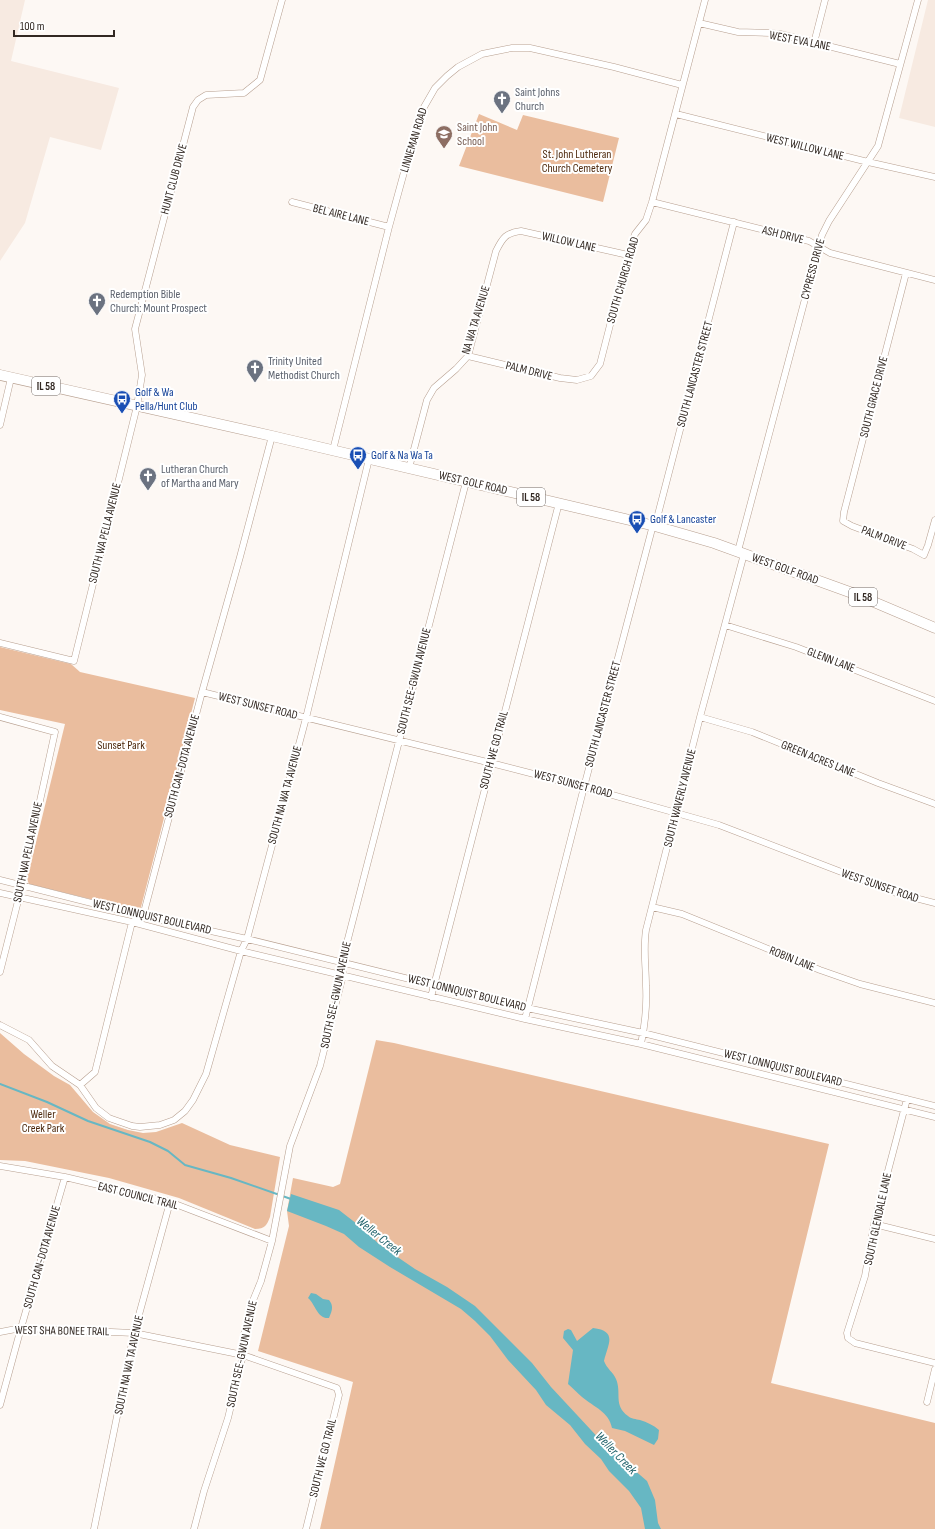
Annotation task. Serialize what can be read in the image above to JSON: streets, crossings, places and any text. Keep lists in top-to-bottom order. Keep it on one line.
{"streets":{"main road":["IL 58","WEST GOLF ROAD"],"street":["WEST EVA LANE","LINNEMAN ROAD","WEST WILLOW LANE","HUNT CLUB DRIVE","BEL AIRE LANE","ASH DRIVE","WILLOW LANE","CYPRESS DRIVE","SOUTH CHURCH ROAD","NA WA TA AVENUE","PALM DRIVE","SOUTH LANCASTER STREET","SOUTH GRACE DRIVE","SOUTH WA PELLA AVENUE","GLENN LANE","SOUTH SEE-GWUN AVENUE","WEST SUNSET ROAD","SOUTH WE GO TRAIL","GREEN ACRES LANE","SOUTH CAN-DOTA AVENUE","SOUTH NA WA TA AVENUE","SOUTH WAVERLY AVENUE","WEST LONNQUIST BOULEVARD","ROBIN LANE","EAST COUNCIL TRAIL","SOUTH GLENDALE LANE","WEST SHA BONEE TRAIL"]},"crossings":[["WEST EVA LANE","CYPRESS DRIVE"],["LINNEMAN ROAD","BEL AIRE LANE"],["LINNEMAN ROAD","WEST GOLF ROAD"],["WEST WILLOW LANE","CYPRESS DRIVE"],["WEST WILLOW LANE","SOUTH CHURCH ROAD"],["HUNT CLUB DRIVE","WEST GOLF ROAD"],["HUNT CLUB DRIVE","SOUTH WA PELLA AVENUE"],["ASH DRIVE","CYPRESS DRIVE"],["ASH DRIVE","SOUTH CHURCH ROAD"],["ASH DRIVE","SOUTH LANCASTER STREET"],["ASH DRIVE","SOUTH GRACE DRIVE"],["WILLOW LANE","SOUTH CHURCH ROAD"],["WILLOW LANE","NA WA TA AVENUE"],["CYPRESS DRIVE","WEST GOLF ROAD"],["CYPRESS DRIVE","SOUTH WAVERLY AVENUE"],["SOUTH CHURCH ROAD","PALM DRIVE"],["NA WA TA AVENUE","PALM DRIVE"],["NA WA TA AVENUE","WEST GOLF ROAD"],["PALM DRIVE","SOUTH GRACE DRIVE"],["SOUTH LANCASTER STREET","WEST GOLF ROAD"],["SOUTH LANCASTER STREET","WEST SUNSET ROAD"],["SOUTH LANCASTER STREET","WEST LONNQUIST BOULEVARD"],["WEST GOLF ROAD","SOUTH WA PELLA AVENUE"],["WEST GOLF ROAD","SOUTH SEE-GWUN AVENUE"],["WEST GOLF ROAD","SOUTH WE GO TRAIL"],["WEST GOLF ROAD","SOUTH CAN-DOTA AVENUE"],["WEST GOLF ROAD","SOUTH NA WA TA AVENUE"],["WEST GOLF ROAD","SOUTH WAVERLY AVENUE"],["SOUTH WA PELLA AVENUE","WEST LONNQUIST BOULEVARD"],["GLENN LANE","SOUTH WAVERLY AVENUE"],["SOUTH SEE-GWUN AVENUE","WEST SUNSET ROAD"],["SOUTH SEE-GWUN AVENUE","WEST LONNQUIST BOULEVARD"],["SOUTH SEE-GWUN AVENUE","EAST COUNCIL TRAIL"],["SOUTH SEE-GWUN AVENUE","WEST SHA BONEE TRAIL"],["WEST SUNSET ROAD","SOUTH WE GO TRAIL"],["WEST SUNSET ROAD","SOUTH CAN-DOTA AVENUE"],["WEST SUNSET ROAD","SOUTH NA WA TA AVENUE"],["WEST SUNSET ROAD","SOUTH WAVERLY AVENUE"],["SOUTH WE GO TRAIL","WEST LONNQUIST BOULEVARD"],["SOUTH WE GO TRAIL","WEST SHA BONEE TRAIL"],["GREEN ACRES LANE","SOUTH WAVERLY AVENUE"],["SOUTH CAN-DOTA AVENUE","WEST LONNQUIST BOULEVARD"],["SOUTH CAN-DOTA AVENUE","EAST COUNCIL TRAIL"],["SOUTH CAN-DOTA AVENUE","WEST SHA BONEE TRAIL"],["SOUTH NA WA TA AVENUE","WEST LONNQUIST BOULEVARD"],["SOUTH NA WA TA AVENUE","EAST COUNCIL TRAIL"],["SOUTH NA WA TA AVENUE","WEST SHA BONEE TRAIL"],["SOUTH WAVERLY AVENUE","WEST LONNQUIST BOULEVARD"],["SOUTH WAVERLY AVENUE","ROBIN LANE"],["WEST LONNQUIST BOULEVARD","SOUTH GLENDALE LANE"]],"water":["Weller Creek"],"parks":["St. John Lutheran Church Cemetery","Sunset Park","Weller Creek Park"],"places":{"church":["Saint Johns Church","Redemption Bible Church: Mount Prospect","Trinity United Methodist Church","Lutheran Church of Martha and Mary"],"school or university":["Saint John School"],"bus stop":["Golf & Wa Pella/Hunt Club","Golf & Na Wa Ta","Golf & Lancaster"]},"scale_bar":"100 m"}
